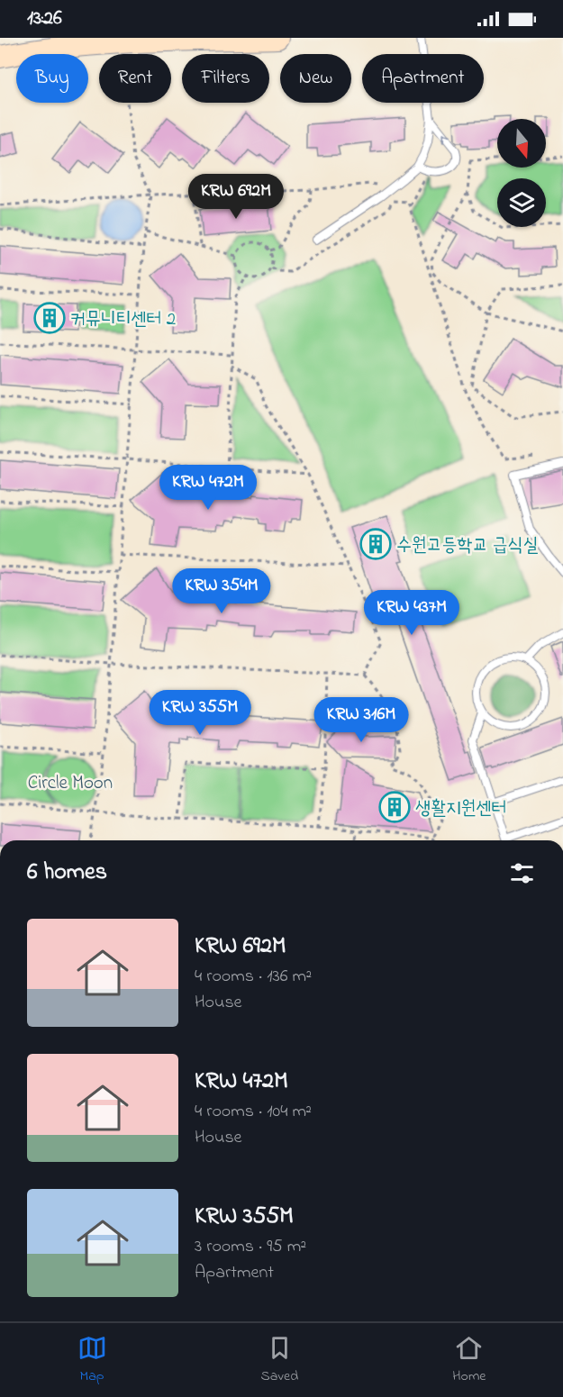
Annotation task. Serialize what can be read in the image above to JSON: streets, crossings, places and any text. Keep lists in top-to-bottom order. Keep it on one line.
{"parks":["Circle Moon"],"places":{"building":["커뮤니티센터 2","수원고등학교 급식실","생활지원센터"]},"north":"bottom","page":{"status":"13:26","chip":["Buy","Rent","Filters","New","Apartment"],"price":["KRW 692M","KRW 472M","KRW 354M","KRW 437M","KRW 355M","KRW 316M"],"heading":"6 homes","list":[{"name":"KRW 692M","note":"4 rooms · 136 m² · House"},{"name":"KRW 472M","note":"4 rooms · 104 m² · House"},{"name":"KRW 355M","note":"3 rooms · 95 m² · Apartment"}],"tabs":["Map","Saved","Home"]}}
